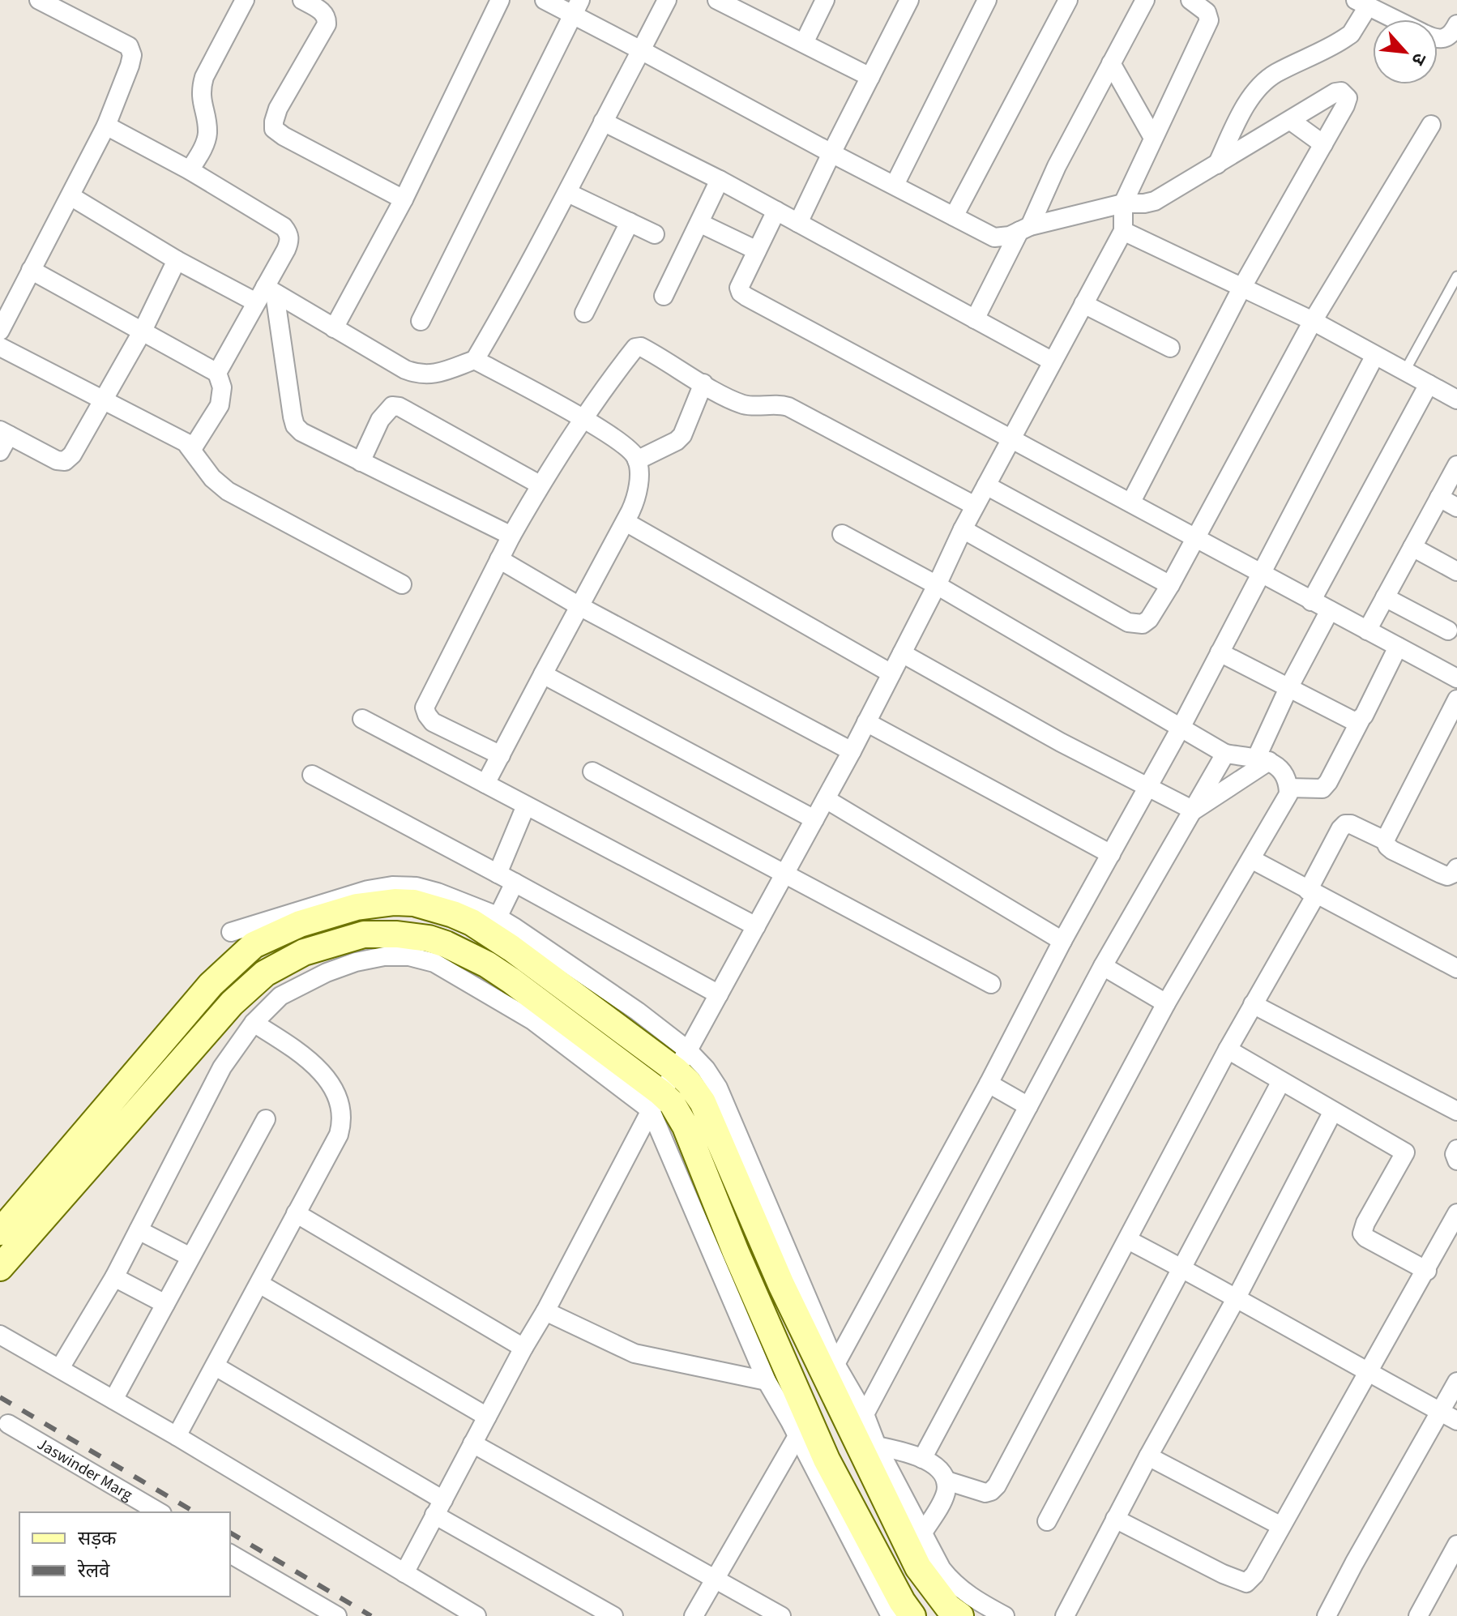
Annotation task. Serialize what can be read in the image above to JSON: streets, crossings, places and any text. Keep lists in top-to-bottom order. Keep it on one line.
{"streets":{"street":["Jaswinder Marg"]},"legend":["सड़क","रेलवे"],"north":"bottom right"}
